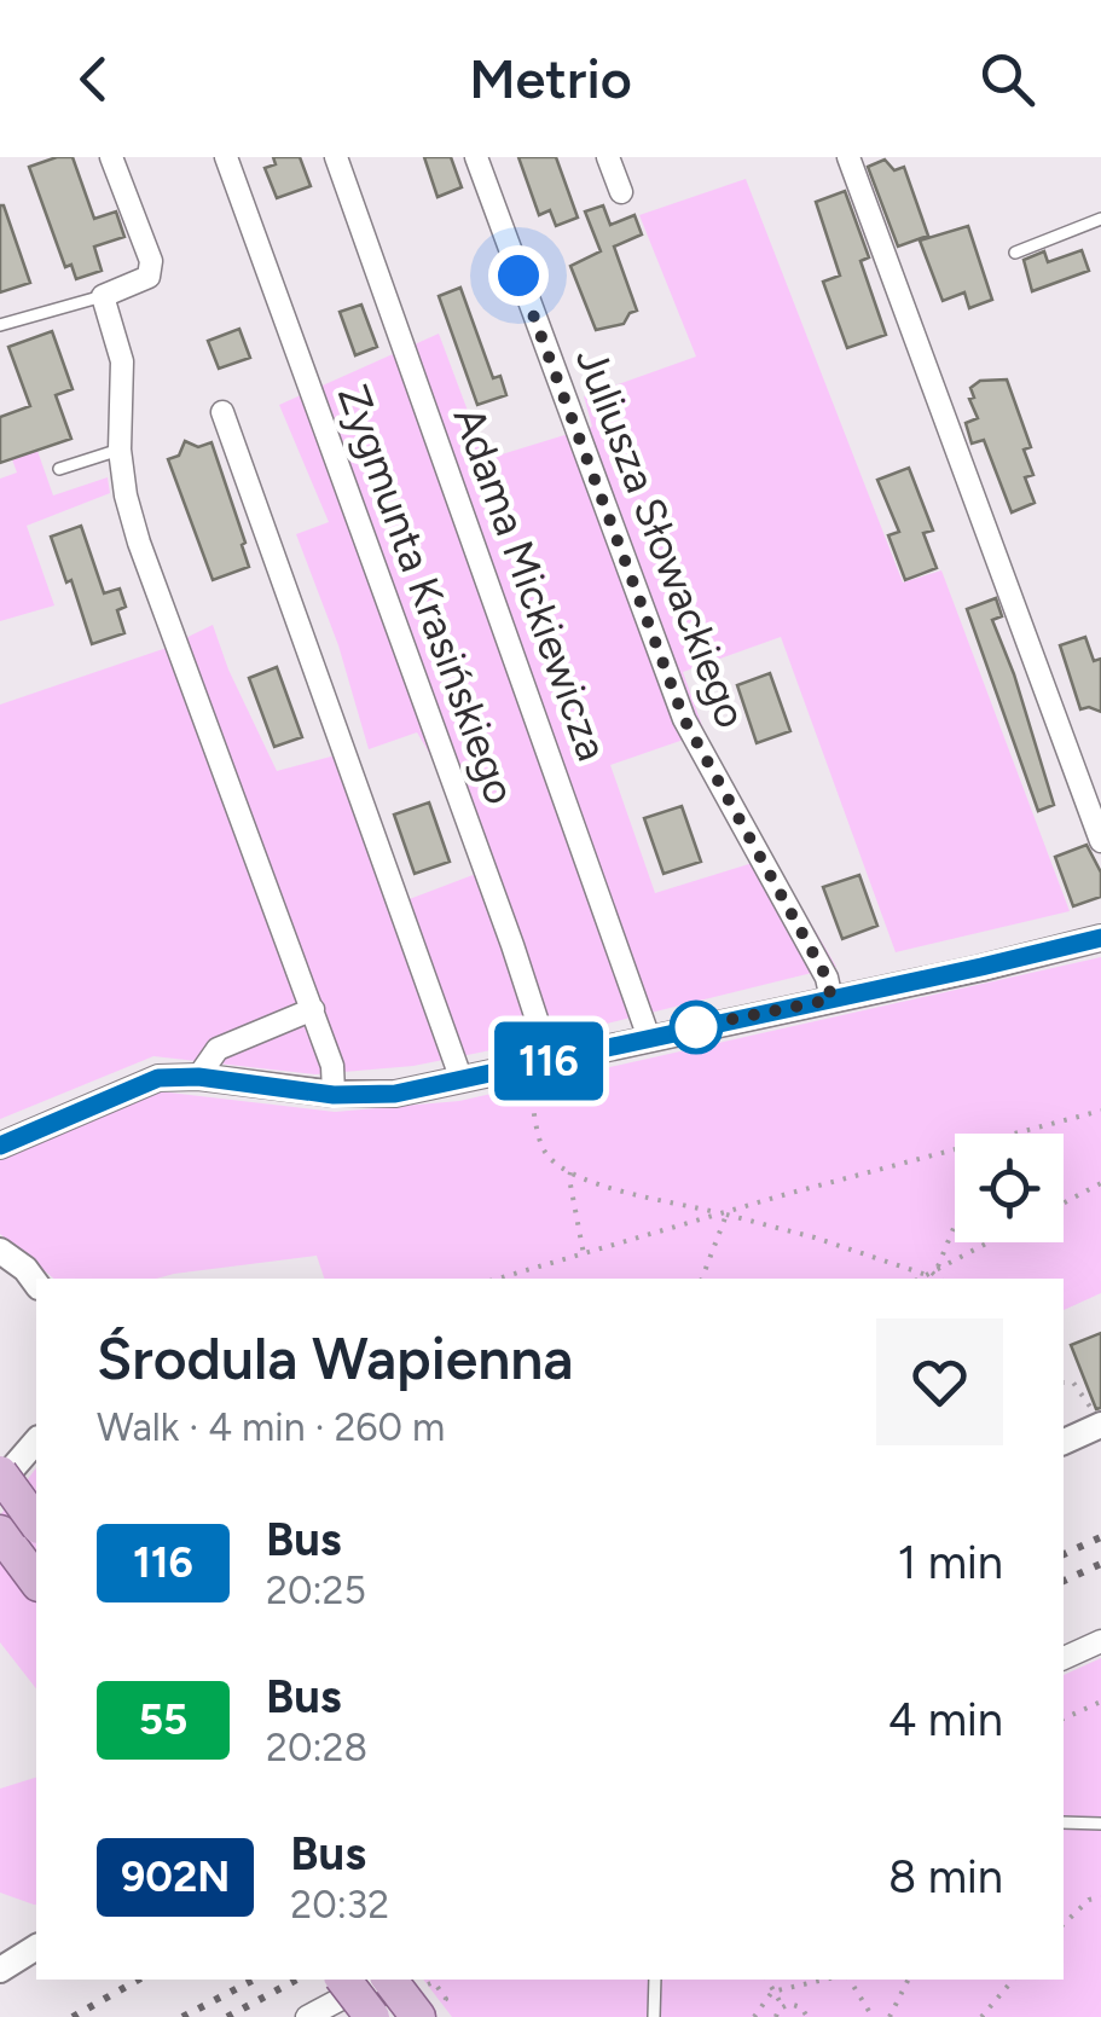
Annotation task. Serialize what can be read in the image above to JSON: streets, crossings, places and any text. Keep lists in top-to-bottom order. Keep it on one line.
{"streets":{"street":["Juliusza Słowackiego","Adama Mickiewicza","Zygmunta Krasińskiego"]},"lines":["bus line 116"],"page":{"header":"Metrio","on_map":"116","heading":["Środula Wapienna","Walk · 4 min · 260 m"],"list":[{"mark":"116","name":"Bus","note":"20:25","value":"1 min"},{"mark":"55","name":"Bus","note":"20:28","value":"4 min"},{"mark":"902N","name":"Bus","note":"20:32","value":"8 min"}]}}
